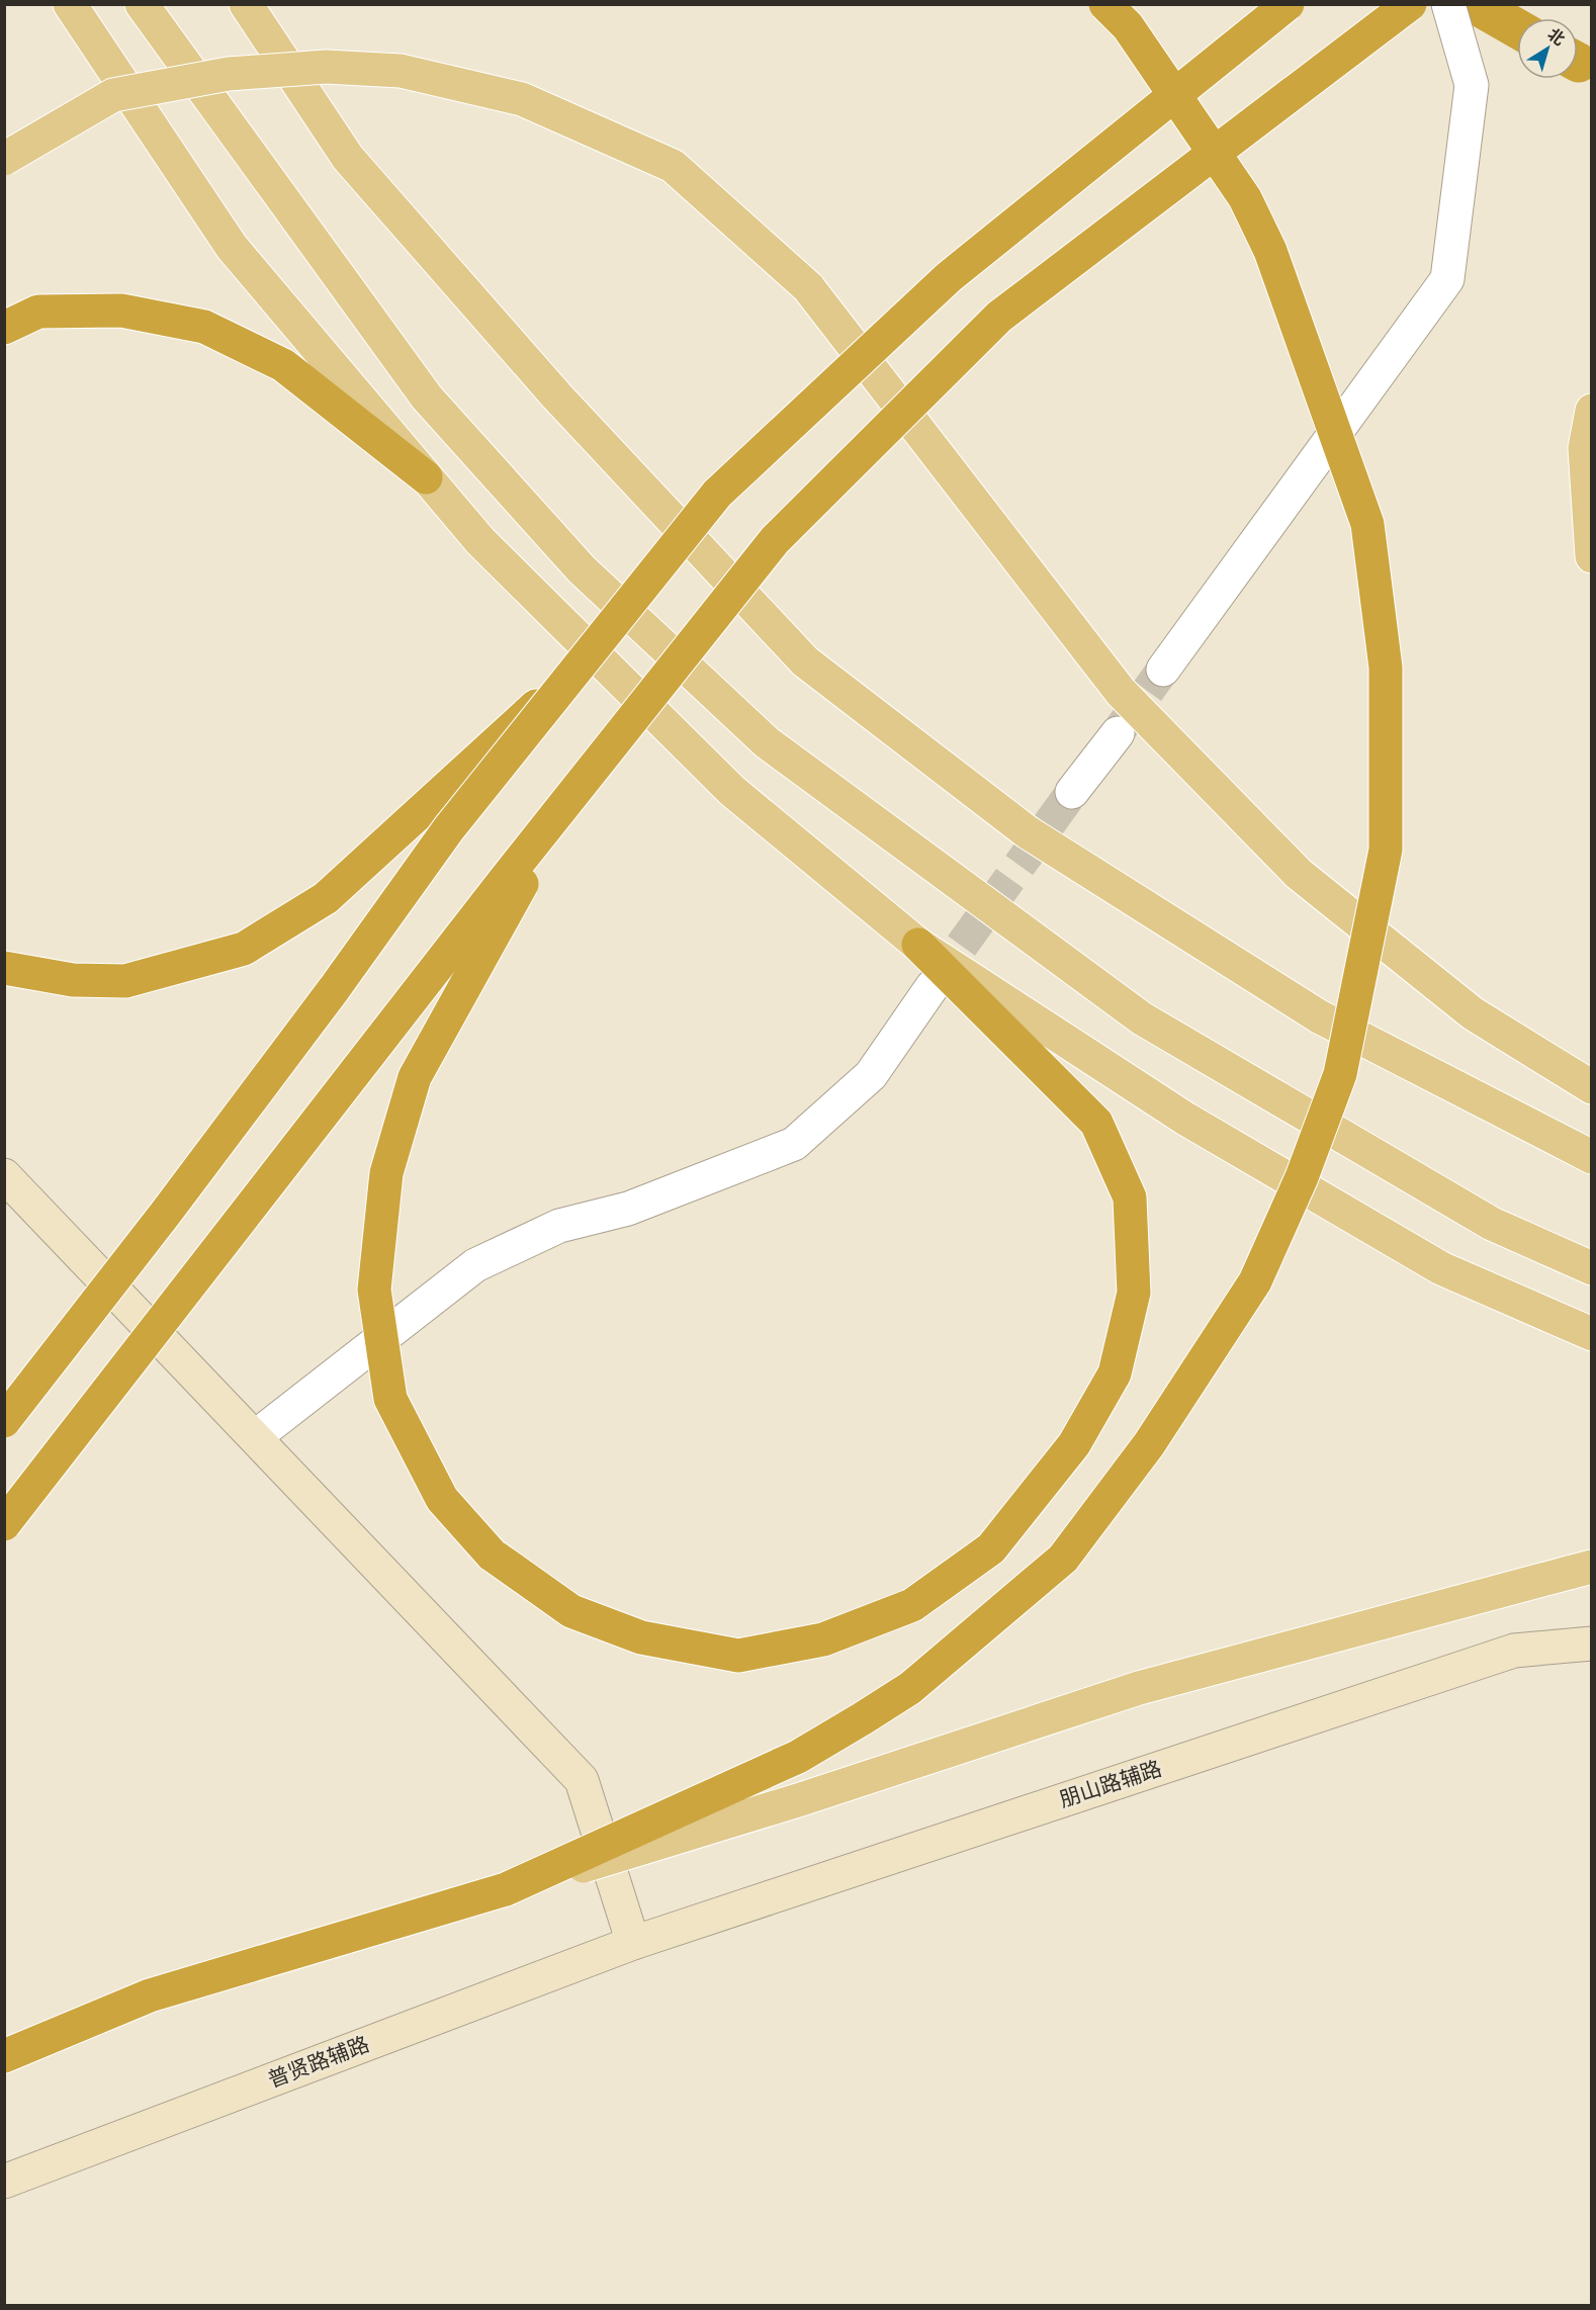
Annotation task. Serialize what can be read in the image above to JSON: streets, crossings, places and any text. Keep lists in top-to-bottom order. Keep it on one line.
{"streets":{"street":["朋山路辅路","普贤路辅路"]},"crossings":[["朋山路辅路","普贤路辅路"]],"north":"top right"}
